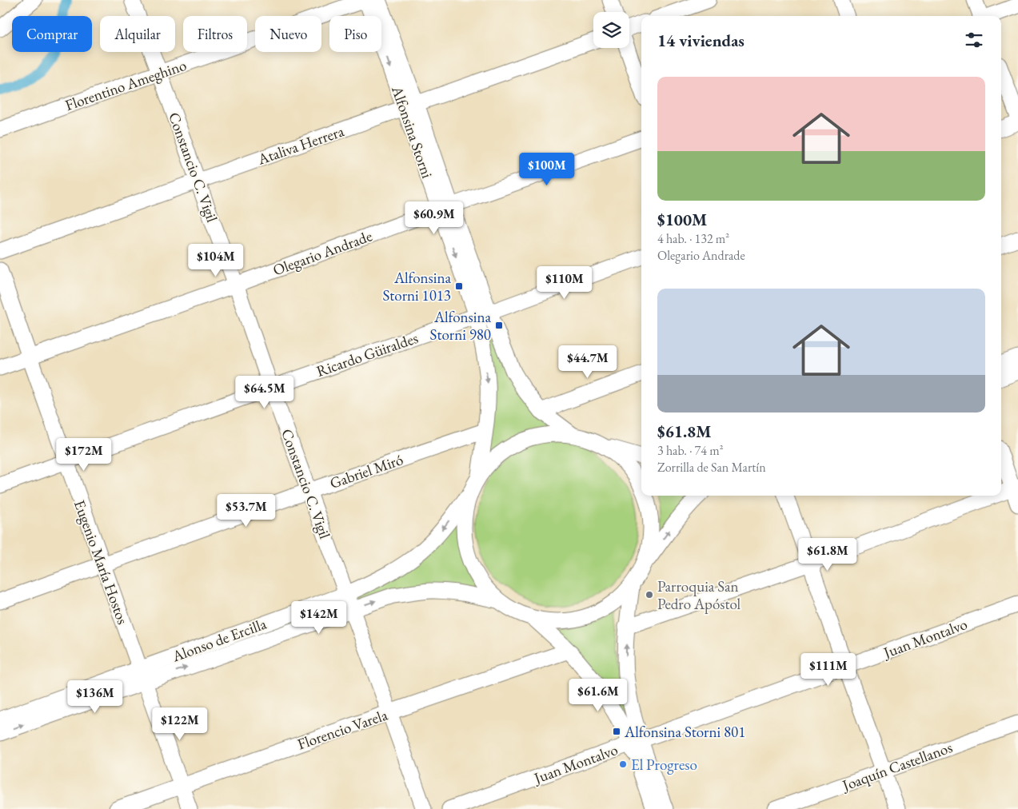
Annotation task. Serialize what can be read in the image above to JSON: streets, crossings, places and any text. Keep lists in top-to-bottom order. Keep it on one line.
{"streets":{"street":["Florentino Ameghino","Alfonsina Storni","Ataliva Herrera","Constancio C. Vigil","Olegario Andrade","Ricardo Güiraldes","Gabriel Miró","Eugenio María Hostos","Juan Montalvo","Alonso de Ercilla","Florencio Varela","Joaquín Castellanos"]},"crossings":[["Florentino Ameghino","Alfonsina Storni"],["Florentino Ameghino","Constancio C. Vigil"],["Alfonsina Storni","Ataliva Herrera"],["Alfonsina Storni","Olegario Andrade"],["Alfonsina Storni","Ricardo Güiraldes"],["Alfonsina Storni","Gabriel Miró"],["Ataliva Herrera","Constancio C. Vigil"],["Constancio C. Vigil","Olegario Andrade"],["Constancio C. Vigil","Ricardo Güiraldes"],["Constancio C. Vigil","Gabriel Miró"],["Constancio C. Vigil","Alonso de Ercilla"],["Constancio C. Vigil","Florencio Varela"],["Olegario Andrade","Eugenio María Hostos"],["Ricardo Güiraldes","Eugenio María Hostos"],["Gabriel Miró","Eugenio María Hostos"],["Eugenio María Hostos","Alonso de Ercilla"],["Eugenio María Hostos","Florencio Varela"]],"places":{"transit":["Alfonsina Storni 1013","Alfonsina Storni 980","Alfonsina Storni 801"],"other":["Parroquia San Pedro Apóstol","El Progreso"]},"page":{"chip":["Comprar","Alquilar","Filtros","Nuevo","Piso"],"heading":"14 viviendas","list":[{"name":"$100M","note":"4 hab. · 132 m² · Olegario Andrade"},{"name":"$61.8M","note":"3 hab. · 74 m² · Zorrilla de San Martín"}],"price":["$100M","$60.9M","$104M","$110M","$44.7M","$64.5M","$172M","$53.7M","$61.8M","$142M","$111M","$61.6M","$136M","$122M"]}}
